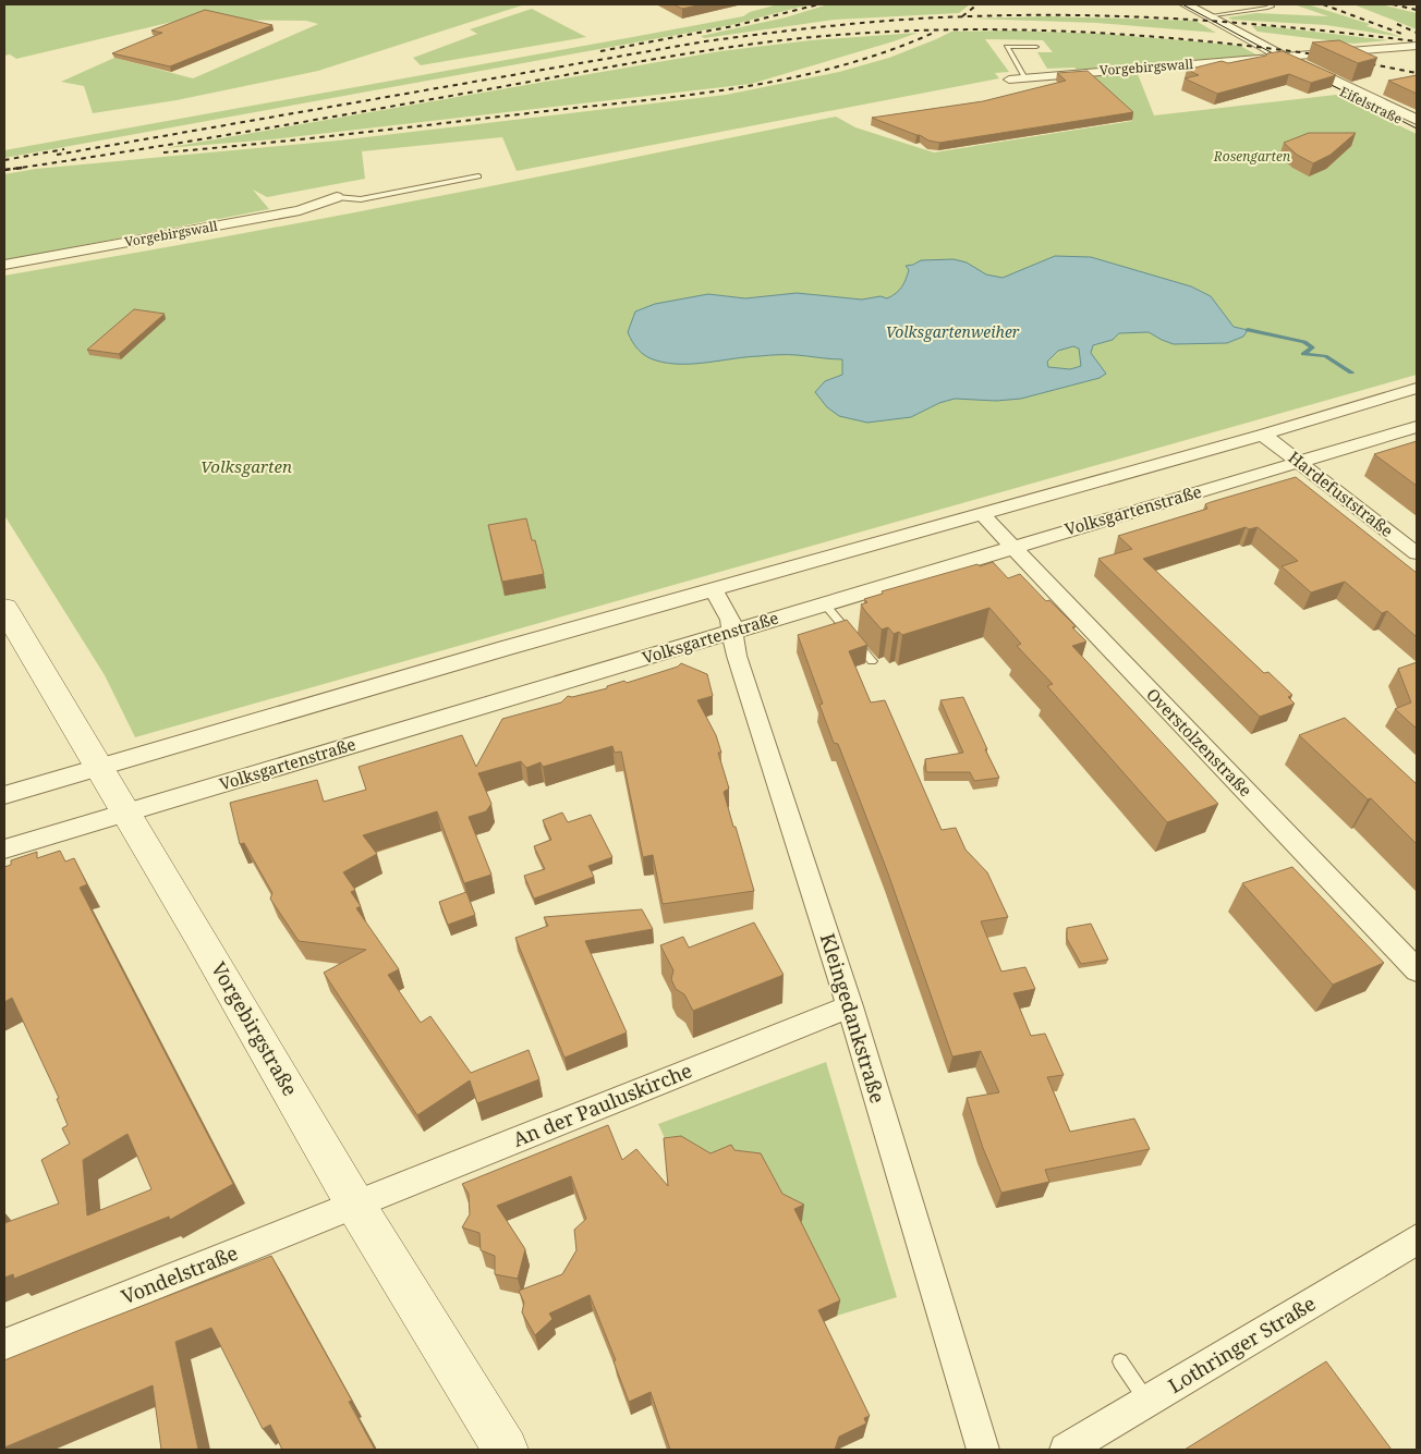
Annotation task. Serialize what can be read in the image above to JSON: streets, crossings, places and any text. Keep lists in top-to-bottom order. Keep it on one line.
{"streets":{"main road":["Vorgebirgstraße"],"street":["Vorgebirgswall","Eifelstraße","Hardefuststraße","Volksgartenstraße","Overstolzenstraße","Kleingedankstraße","An der Pauluskirche","Vondelstraße","Lothringer Straße"]},"crossings":[["Vorgebirgswall","Eifelstraße"],["Hardefuststraße","Volksgartenstraße"],["Volksgartenstraße","Overstolzenstraße"],["Volksgartenstraße","Kleingedankstraße"],["Volksgartenstraße","Vorgebirgstraße"],["Kleingedankstraße","An der Pauluskirche"],["Vorgebirgstraße","An der Pauluskirche"],["Vorgebirgstraße","Vondelstraße"],["An der Pauluskirche","Vondelstraße"]],"water":["Volksgartenweiher"],"parks":["Rosengarten","Volksgarten"]}
